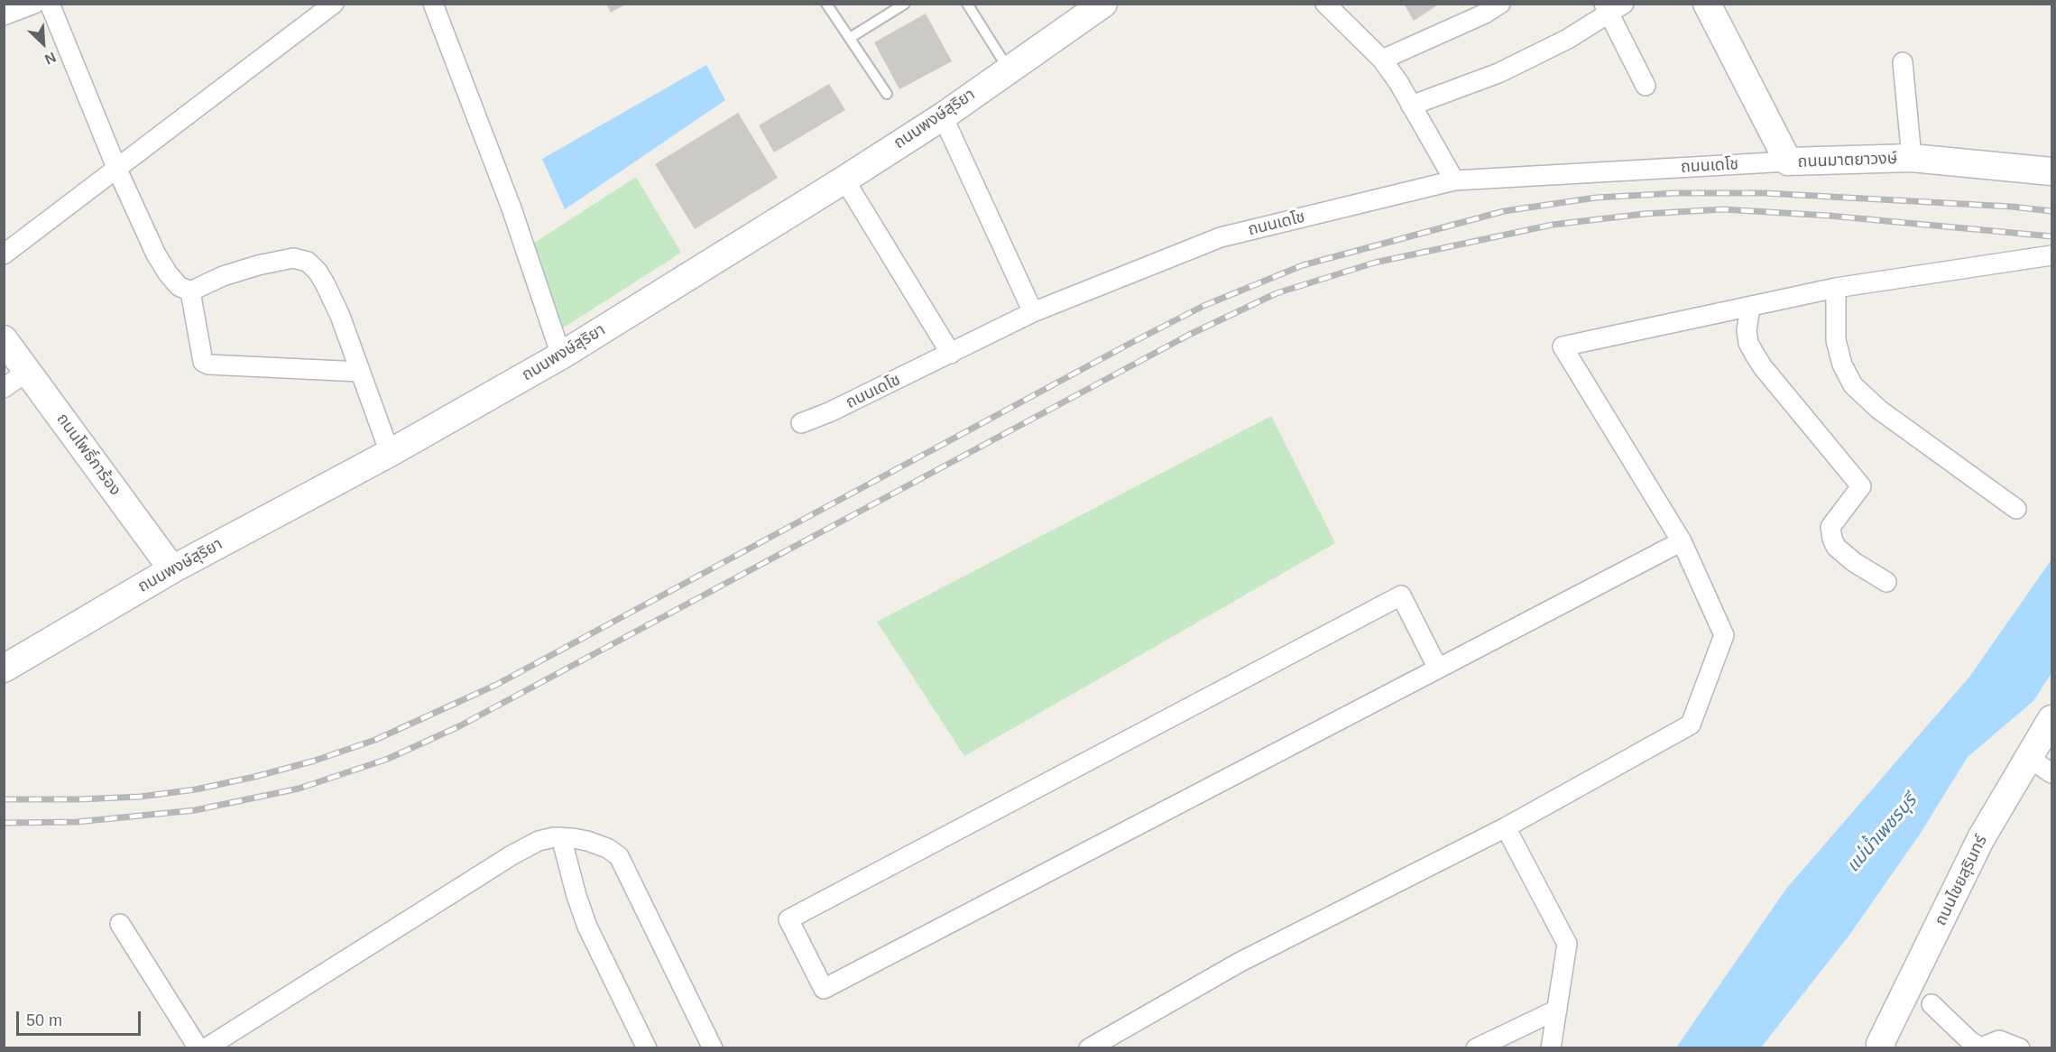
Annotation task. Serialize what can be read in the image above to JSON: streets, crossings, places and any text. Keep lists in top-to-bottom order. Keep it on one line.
{"streets":{"main road":["ถนนพงษ์สุริยา","ถนนมาตยาวงษ์","ถนนโพธิ์การ้อง","ถนนไชยสุรินทร์"],"street":["ถนนเดโช"]},"crossings":[["ถนนพงษ์สุริยา","ถนนโพธิ์การ้อง"],["ถนนมาตยาวงษ์","ถนนเดโช"]],"water":["แม่น้ำเพชรบุรี"],"scale_bar":"50 m","north":"bottom right"}
